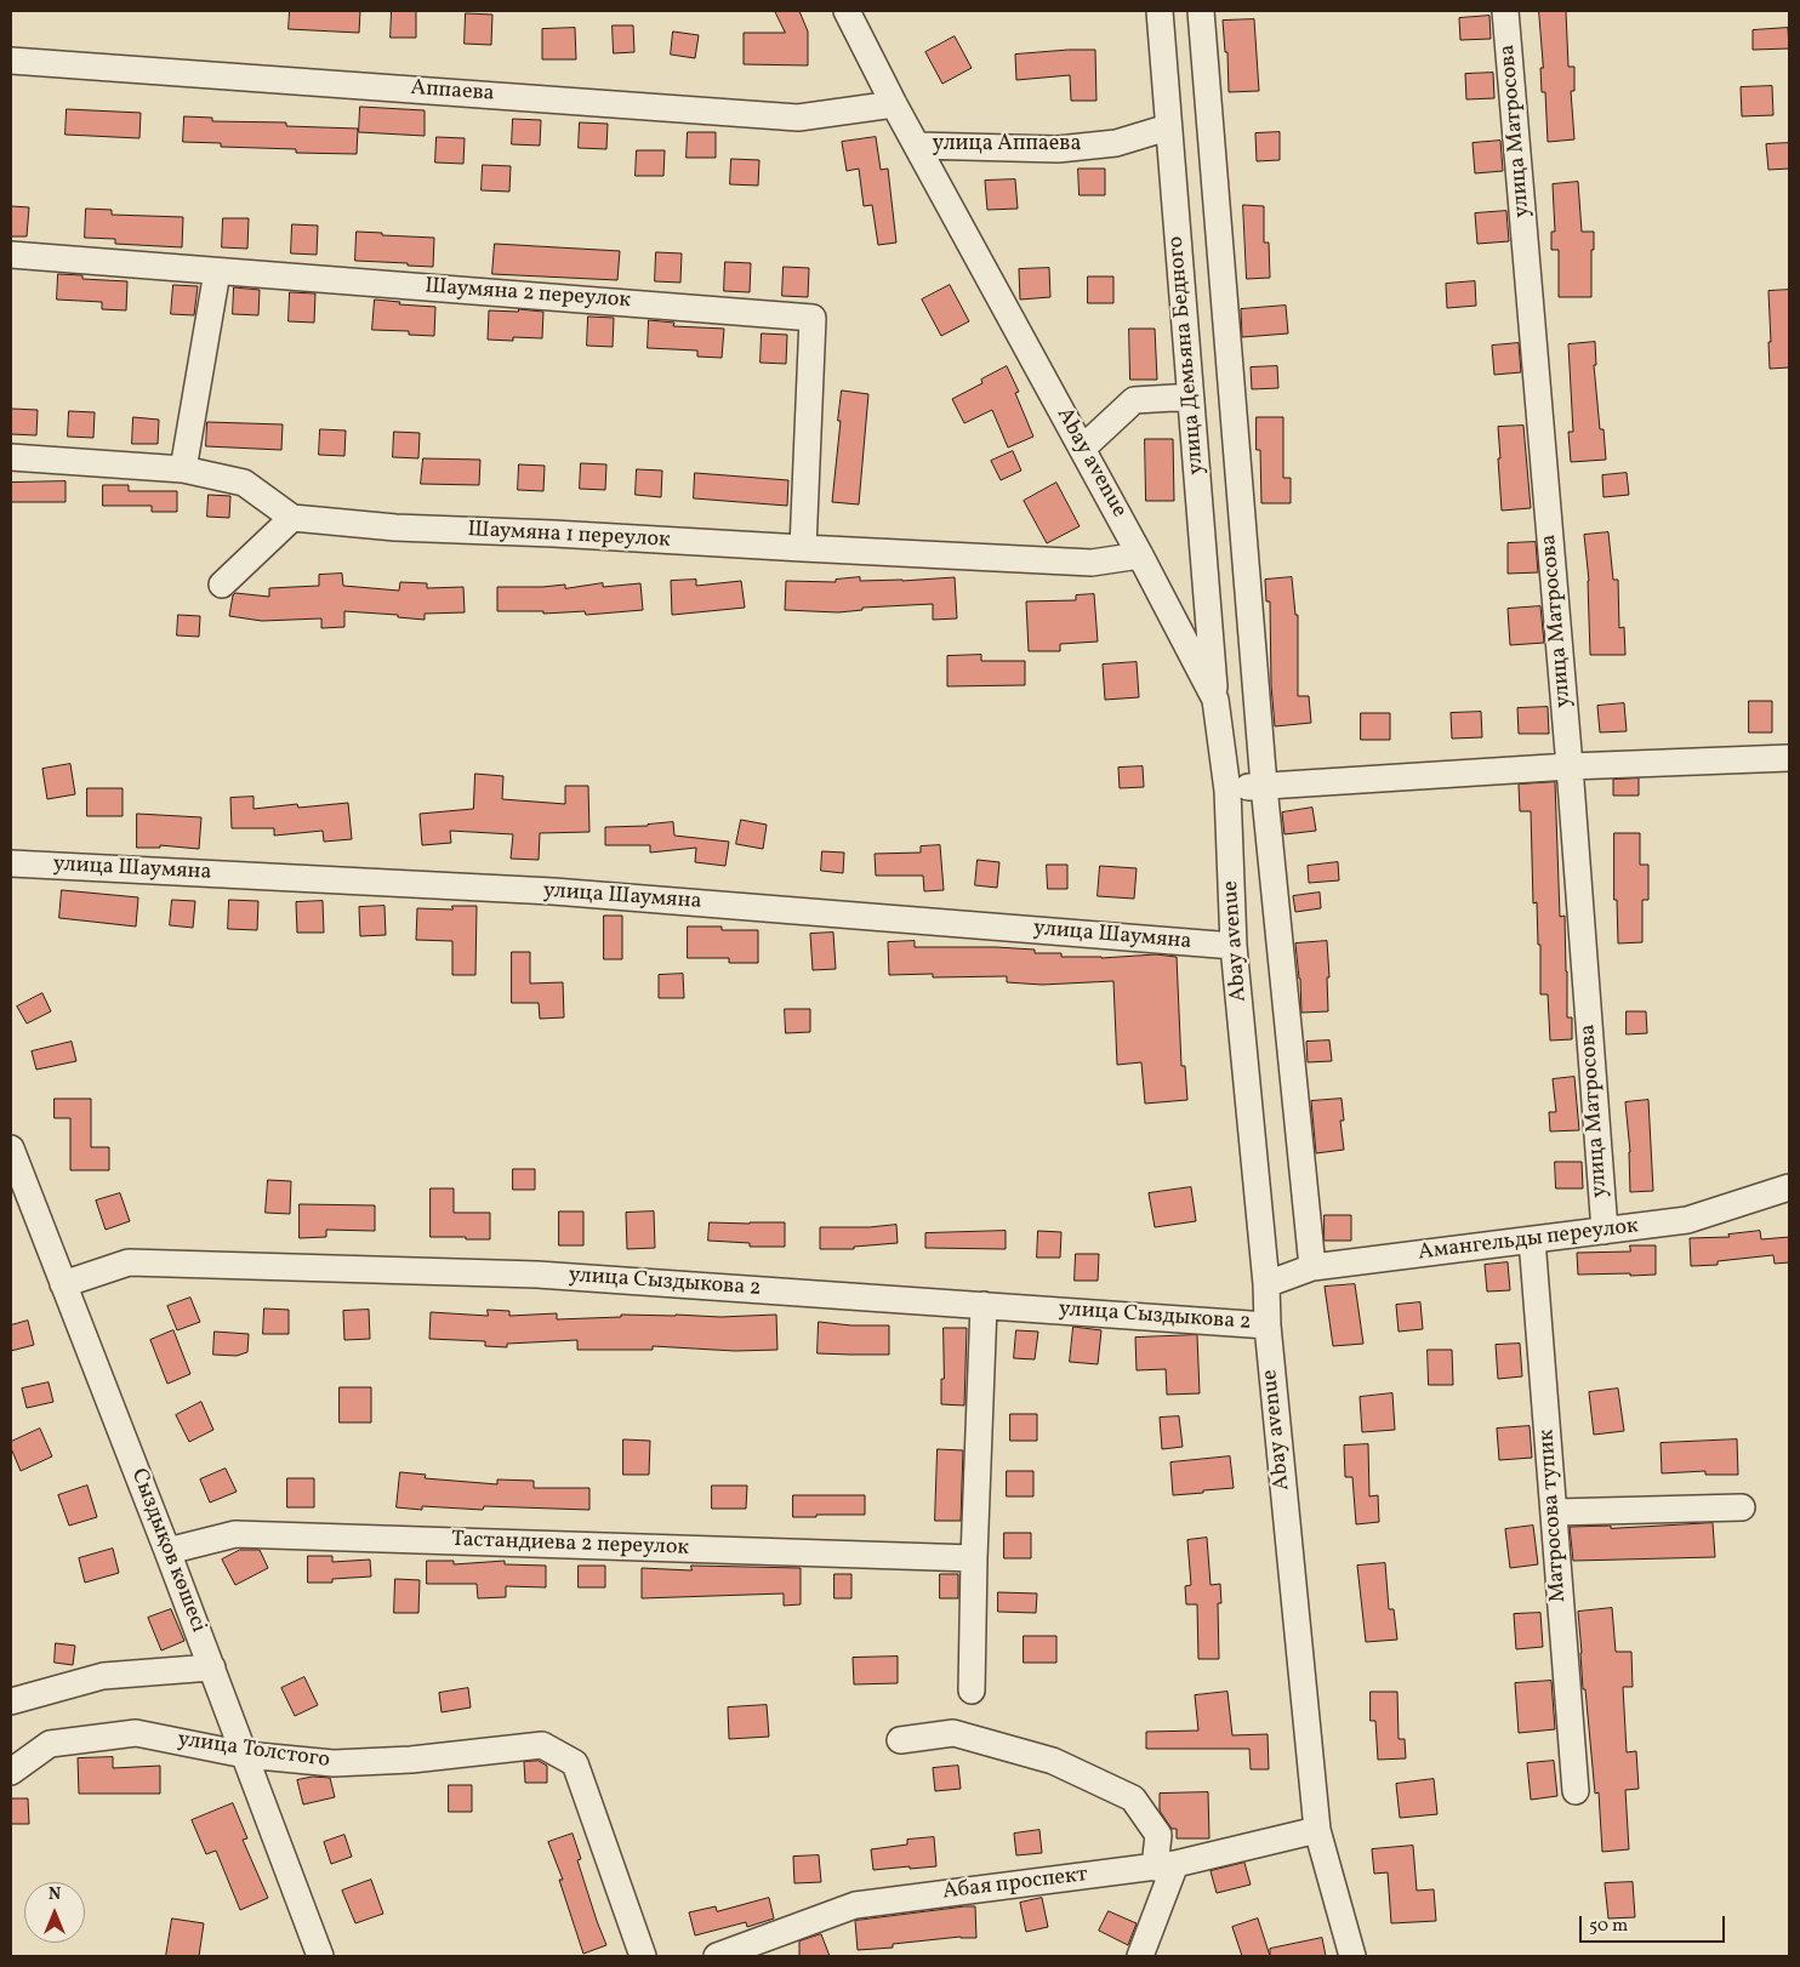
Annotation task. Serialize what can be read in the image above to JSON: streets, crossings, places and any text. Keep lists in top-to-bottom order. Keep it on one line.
{"streets":{"street":["Аппаева","улица Матросова","улица Аппаева","Шаумяна 2 переулок","улица Демьяна Бедного","Abay avenue","Шаумяна 1 переулок","улица Шаумяна","Амангельды переулок","улица Сыздыкова 2","Матросова тупик","Тастандиева 2 переулок","Сыздықов көшесі","улица Толстого","Абая проспект"]},"crossings":[["Аппаева","Abay avenue"],["улица Матросова","Амангельды переулок"],["улица Аппаева","улица Демьяна Бедного"],["улица Аппаева","Abay avenue"],["Шаумяна 2 переулок","Шаумяна 1 переулок"],["улица Демьяна Бедного","Abay avenue"],["Abay avenue","Шаумяна 1 переулок"],["Abay avenue","улица Шаумяна"],["Abay avenue","Амангельды переулок"],["Abay avenue","улица Сыздыкова 2"],["Abay avenue","Абая проспект"],["Амангельды переулок","Матросова тупик"],["улица Сыздыкова 2","Сыздықов көшесі"],["Тастандиева 2 переулок","Сыздықов көшесі"],["Сыздықов көшесі","улица Толстого"]],"scale_bar":"50 m","north":"top"}
